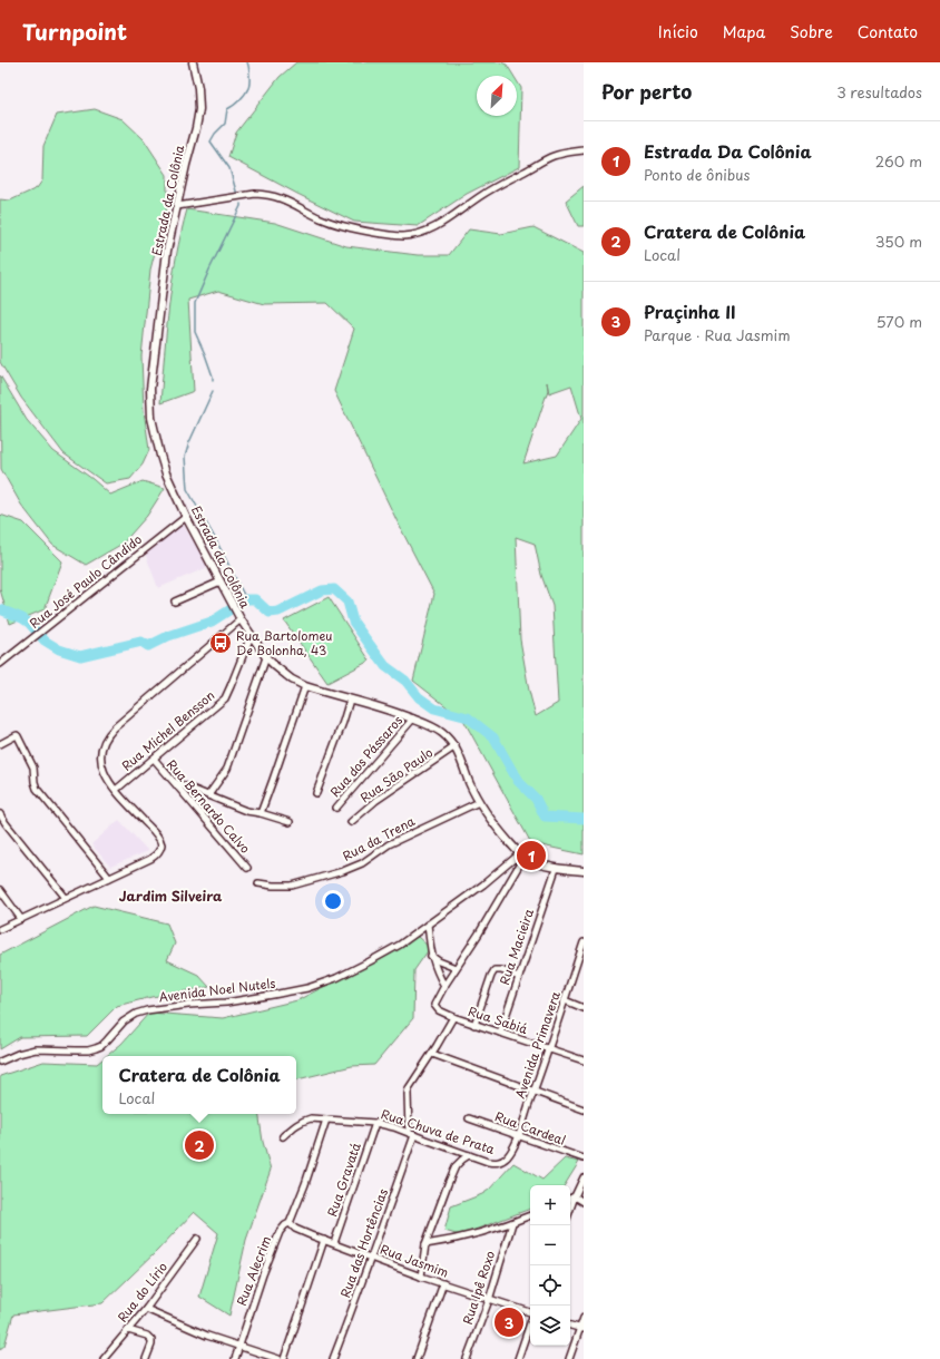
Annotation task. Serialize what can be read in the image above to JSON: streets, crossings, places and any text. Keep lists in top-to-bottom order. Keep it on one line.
{"streets":{"main road":["Estrada da Colônia"],"street":["Rua José Paulo Cândido","Rua Michel Bensson","Rua dos Pássaros","Rua São Paulo","Rua Bernardo Calvo","Rua da Trena","Rua Macieira","Avenida Noel Nutels","Rua Sabiá","Avenida Primavera","Rua Cardeal","Rua Chuva de Prata","Rua Gravatá","Rua das Hortências","Rua Jasmim","Rua Alecrim","Rua Ipê Roxo","Rua do Lírio"]},"crossings":[["Estrada da Colônia","Rua José Paulo Cândido"],["Estrada da Colônia","Rua Michel Bensson"],["Estrada da Colônia","Rua dos Pássaros"],["Estrada da Colônia","Rua São Paulo"],["Estrada da Colônia","Rua da Trena"],["Estrada da Colônia","Rua Macieira"],["Estrada da Colônia","Avenida Noel Nutels"],["Rua Michel Bensson","Rua Bernardo Calvo"],["Rua Macieira","Rua Sabiá"],["Rua Sabiá","Avenida Primavera"],["Avenida Primavera","Rua Cardeal"],["Avenida Primavera","Rua Chuva de Prata"],["Rua Chuva de Prata","Rua Gravatá"],["Rua Chuva de Prata","Rua das Hortências"],["Rua Chuva de Prata","Rua Alecrim"],["Rua Gravatá","Rua Jasmim"],["Rua das Hortências","Rua Jasmim"],["Rua Jasmim","Rua Alecrim"],["Rua Jasmim","Rua Ipê Roxo"]],"districts":["Jardim Silveira"],"places":{"bus stop":["Rua Bartolomeu De Bolonha, 43"]},"north":"top right","page":{"header":"Turnpoint","nav":["Início","Mapa","Sobre","Contato"],"heading":["Por perto","3 resultados"],"list":[{"mark":"1","name":"Estrada Da Colônia","note":"Ponto de ônibus","value":"260 m"},{"mark":"2","name":"Cratera de Colônia","note":"Local","value":"350 m"},{"mark":"3","name":"Praçinha II","note":"Parque · Rua Jasmim","value":"570 m"}],"pins":["1","2","3"],"popup":["Cratera de Colônia","Local"],"map_buttons":["+","−"]}}
